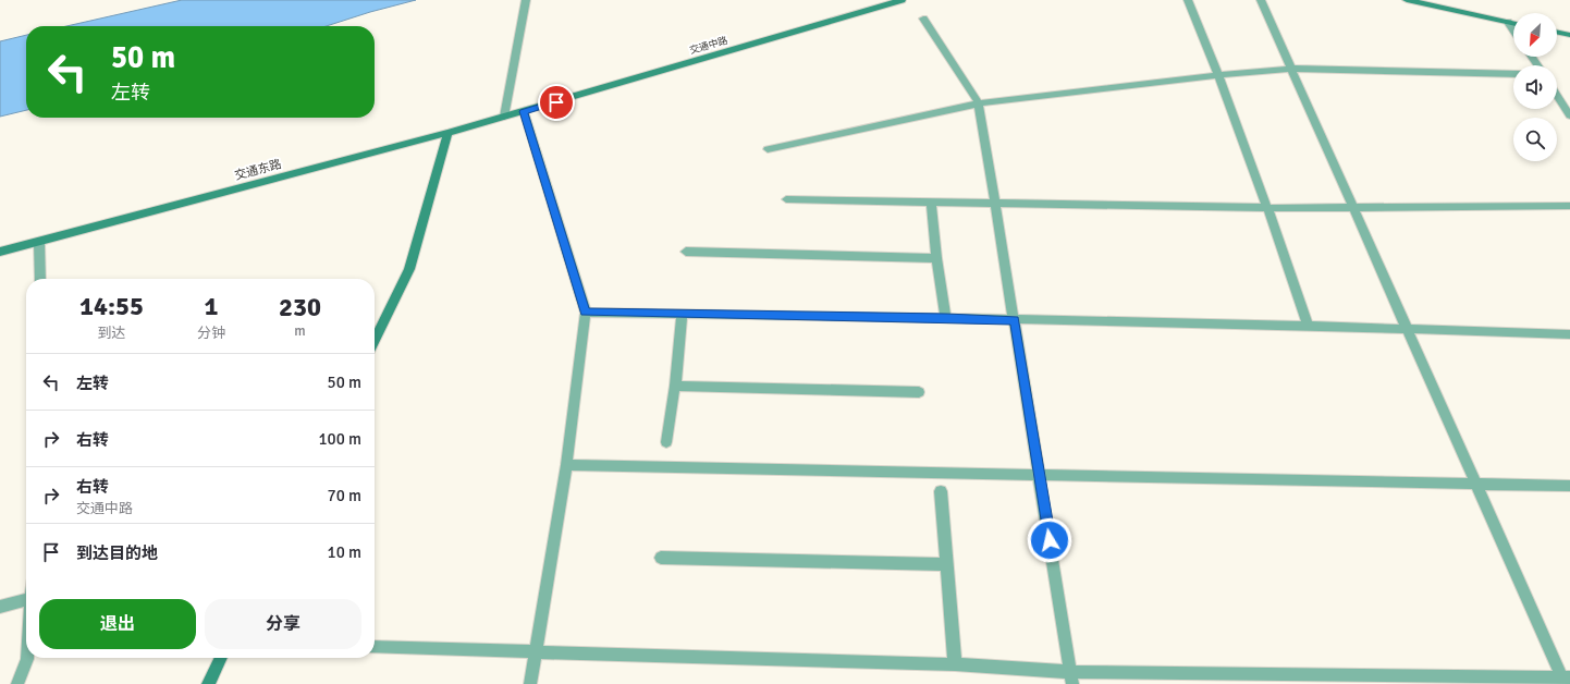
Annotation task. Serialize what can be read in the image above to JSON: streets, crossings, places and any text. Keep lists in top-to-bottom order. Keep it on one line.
{"streets":{"street":["交通中路","交通东路"]},"crossings":[["交通中路","交通东路"]],"north":"bottom left","page":{"turn":["50 m","左转"],"eta":["14:55","到达","1","分钟","230","m"],"list":[{"name":"左转","value":"50 m"},{"name":"右转","value":"100 m"},{"name":"右转","note":"交通中路","value":"70 m"},{"name":"到达目的地","value":"10 m"}],"buttons":["退出","分享"]}}
